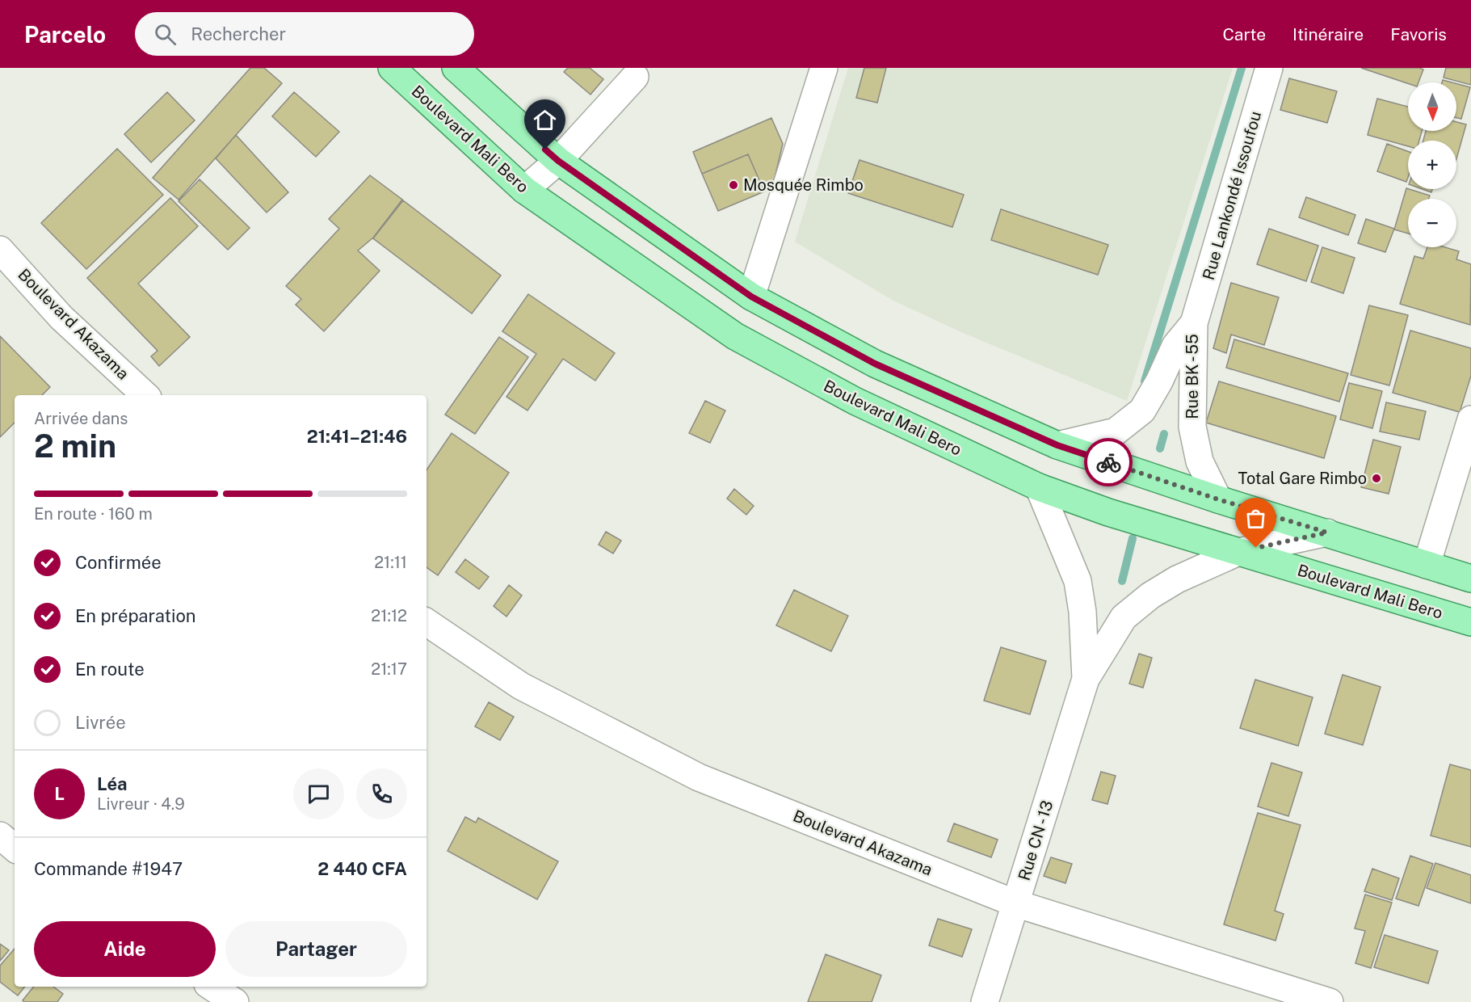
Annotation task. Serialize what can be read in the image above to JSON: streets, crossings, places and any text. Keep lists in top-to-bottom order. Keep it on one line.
{"streets":{"main road":["Boulevard Mali Bero"],"street":["Rue Lankondé Issoufou","Boulevard Akazama","Rue BK - 55","Rue CN - 13"]},"crossings":[["Boulevard Mali Bero","Rue CN - 13"],["Rue Lankondé Issoufou","Rue BK - 55"],["Boulevard Akazama","Rue CN - 13"]],"places":["Mosquée Rimbo","Total Gare Rimbo"],"north":"bottom","page":{"header":"Parcelo","search":"Rechercher","nav":["Carte","Itinéraire","Favoris"],"map_buttons":["+","−"],"heading":["2 min","Arrivée dans","21:41–21:46"],"panel":["Léa","Livreur · 4.9","Commande #1947","2 440 CFA"],"bar":"En route · 160 m","list":[["Confirmée","21:11"],["En préparation","21:12"],["En route","21:17"],"Livrée"],"round":"L","buttons":["Aide","Partager"]}}
